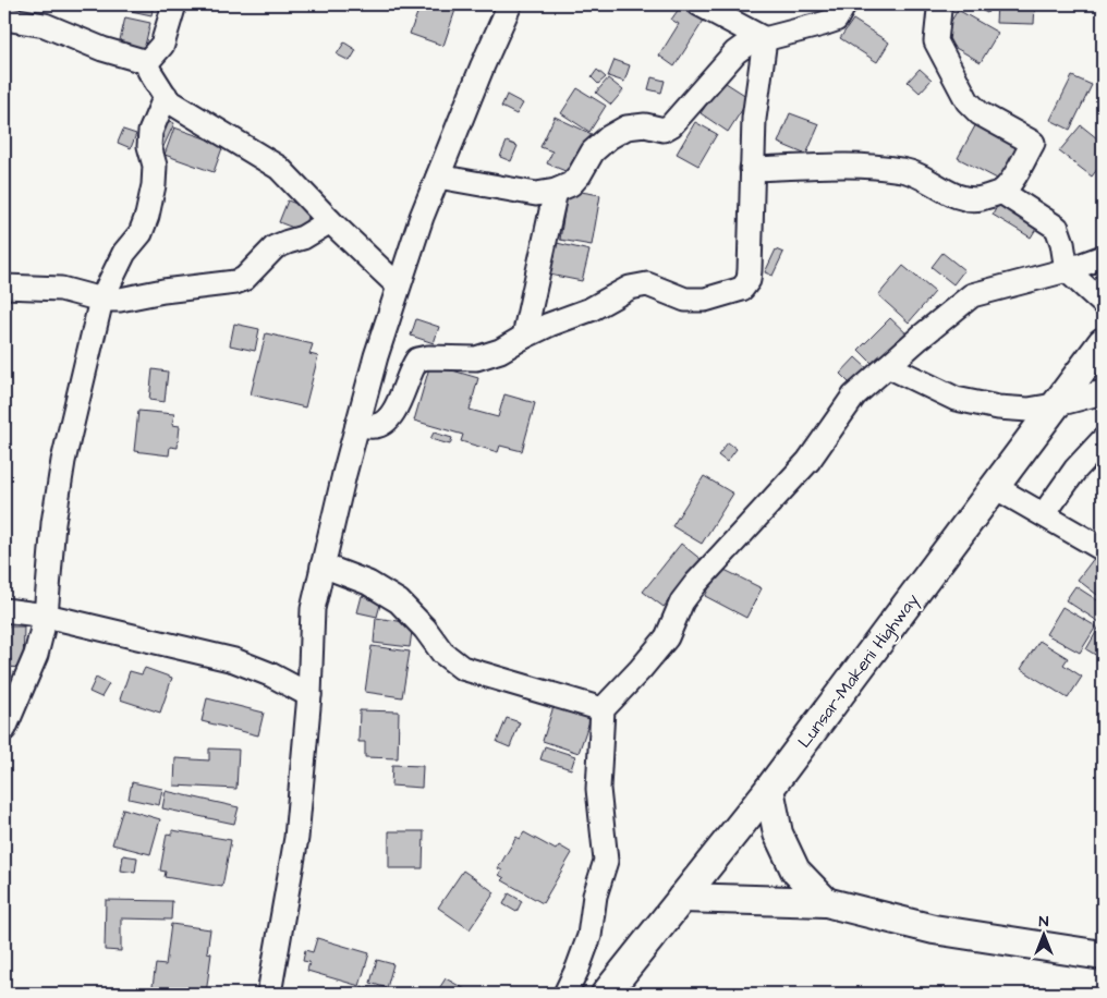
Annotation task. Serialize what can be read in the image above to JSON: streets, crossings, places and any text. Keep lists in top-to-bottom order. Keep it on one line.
{"streets":{"main road":["Lunsar-Makeni Highway"]},"north":"top"}
